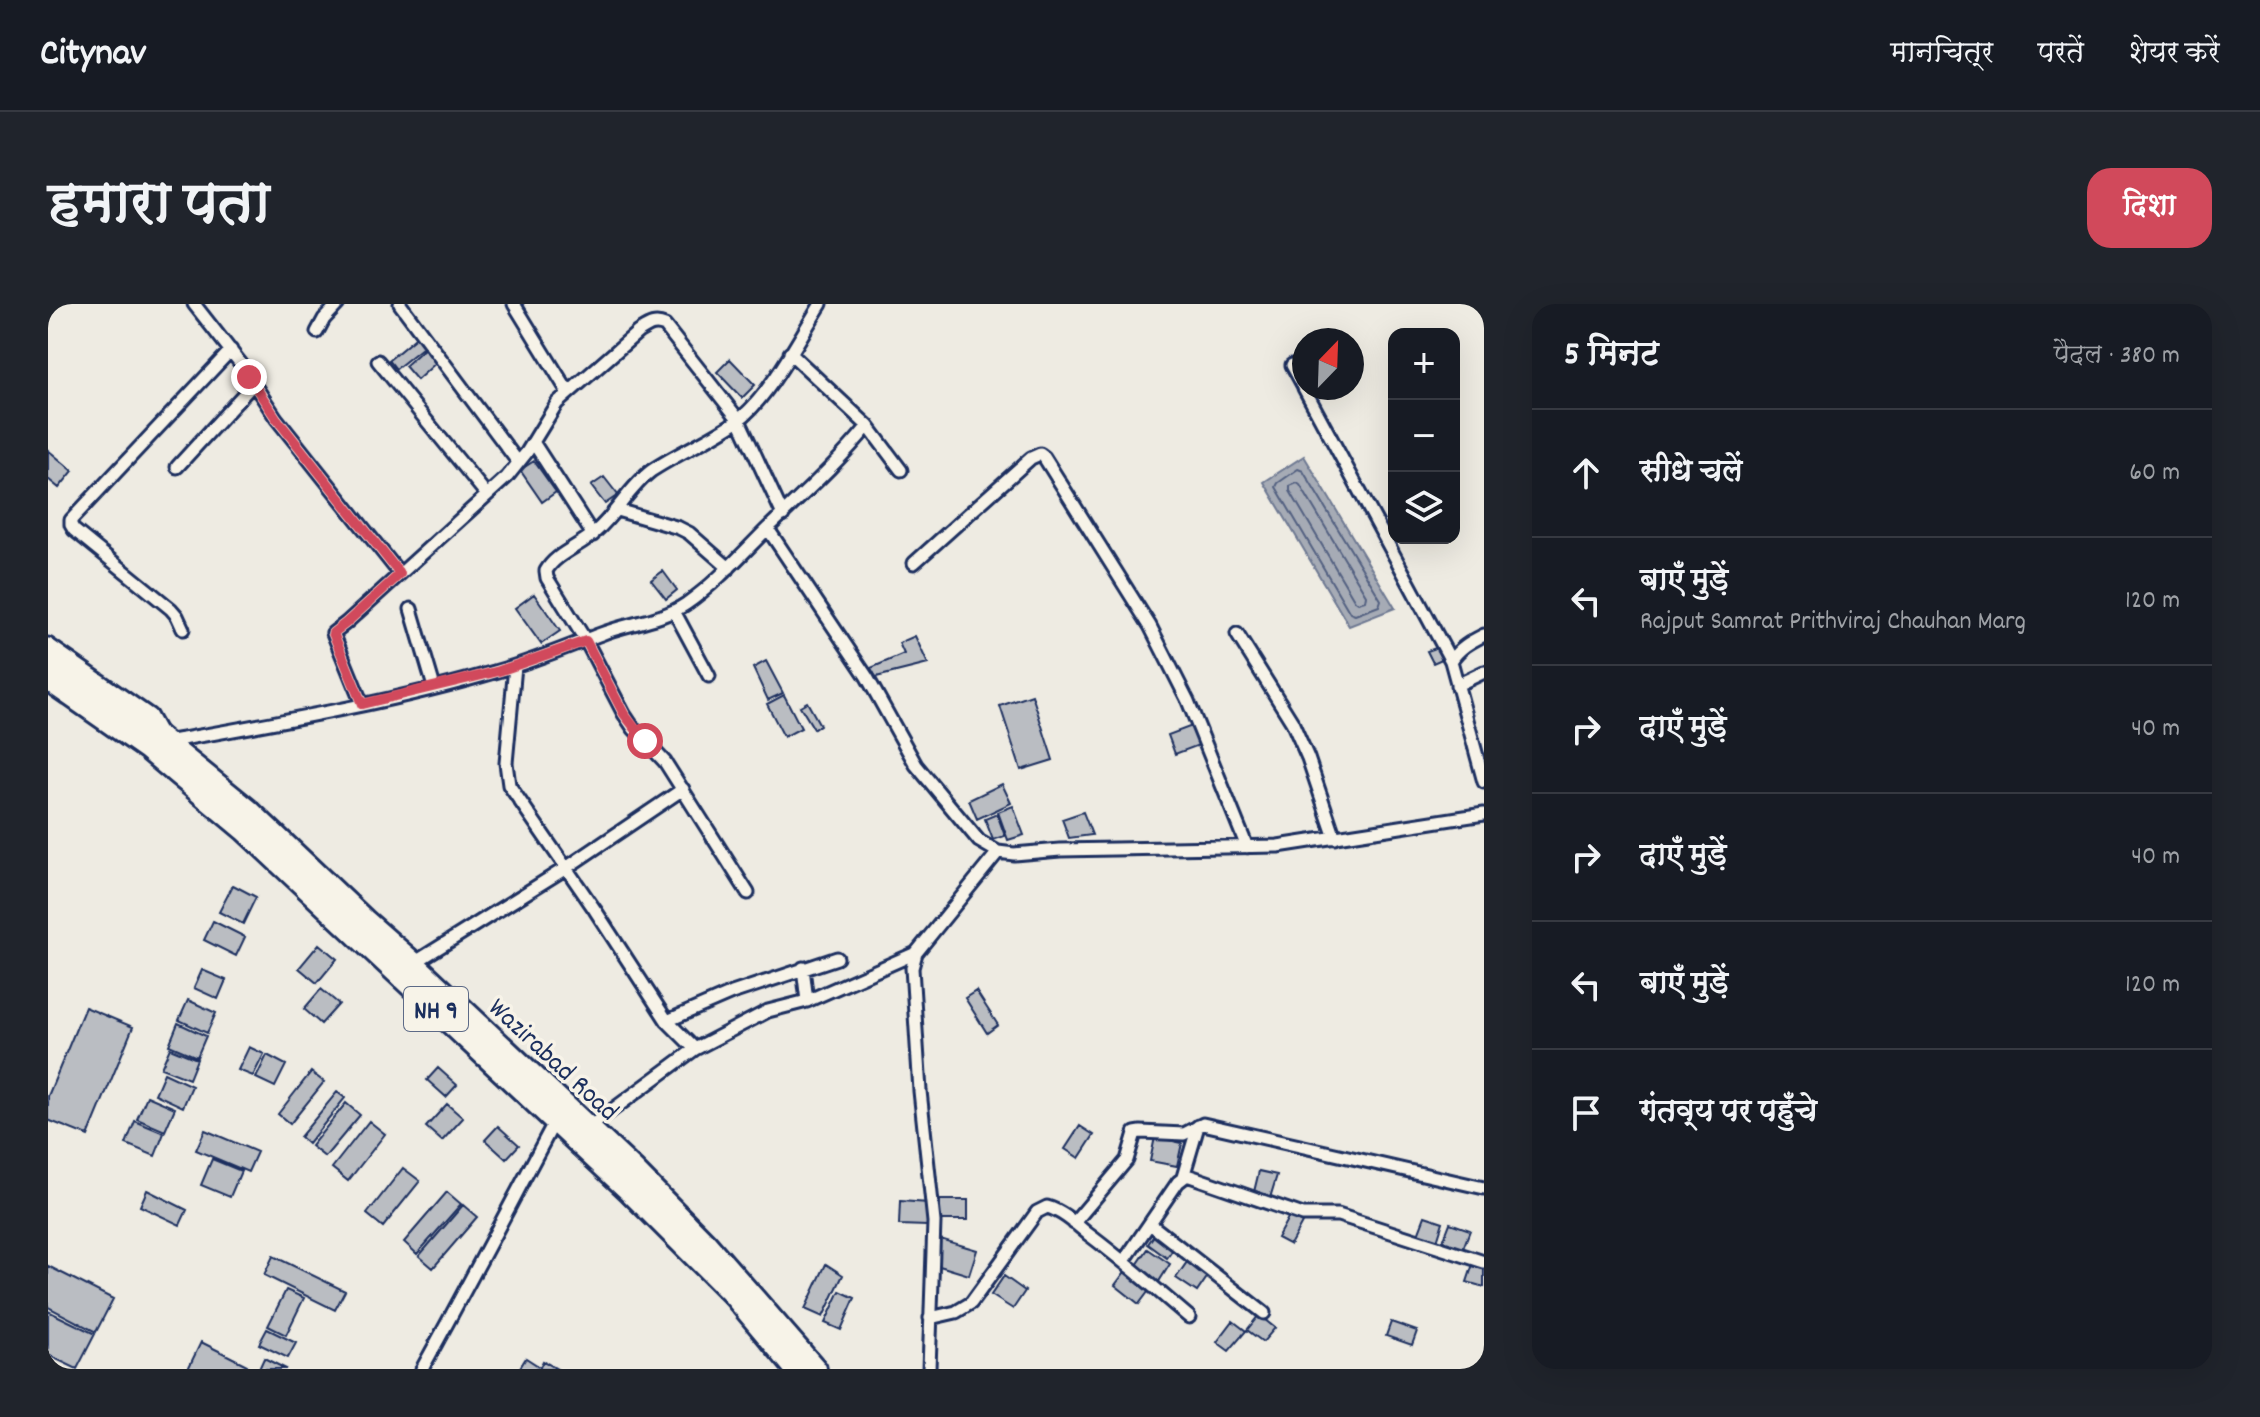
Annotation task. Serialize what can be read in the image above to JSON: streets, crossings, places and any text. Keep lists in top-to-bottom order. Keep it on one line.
{"streets":{"highway":["NH 9","Wazirabad Road"]},"north":"top right","page":{"header":"Citynav","nav":["मानचित्र","परतें","शेयर करें"],"title":"हमारा पता","buttons":"दिशा","heading":["5 मिनट","पैदल · 380 m"],"map_buttons":["+","−"],"list":[["सीधे चलें","60 m"],["बाएँ मुड़ें","Rajput Samrat Prithviraj Chauhan Marg","120 m"],["दाएँ मुड़ें","40 m"],["दाएँ मुड़ें","40 m"],["बाएँ मुड़ें","120 m"],"गंतव्य पर पहुँचे"]}}
